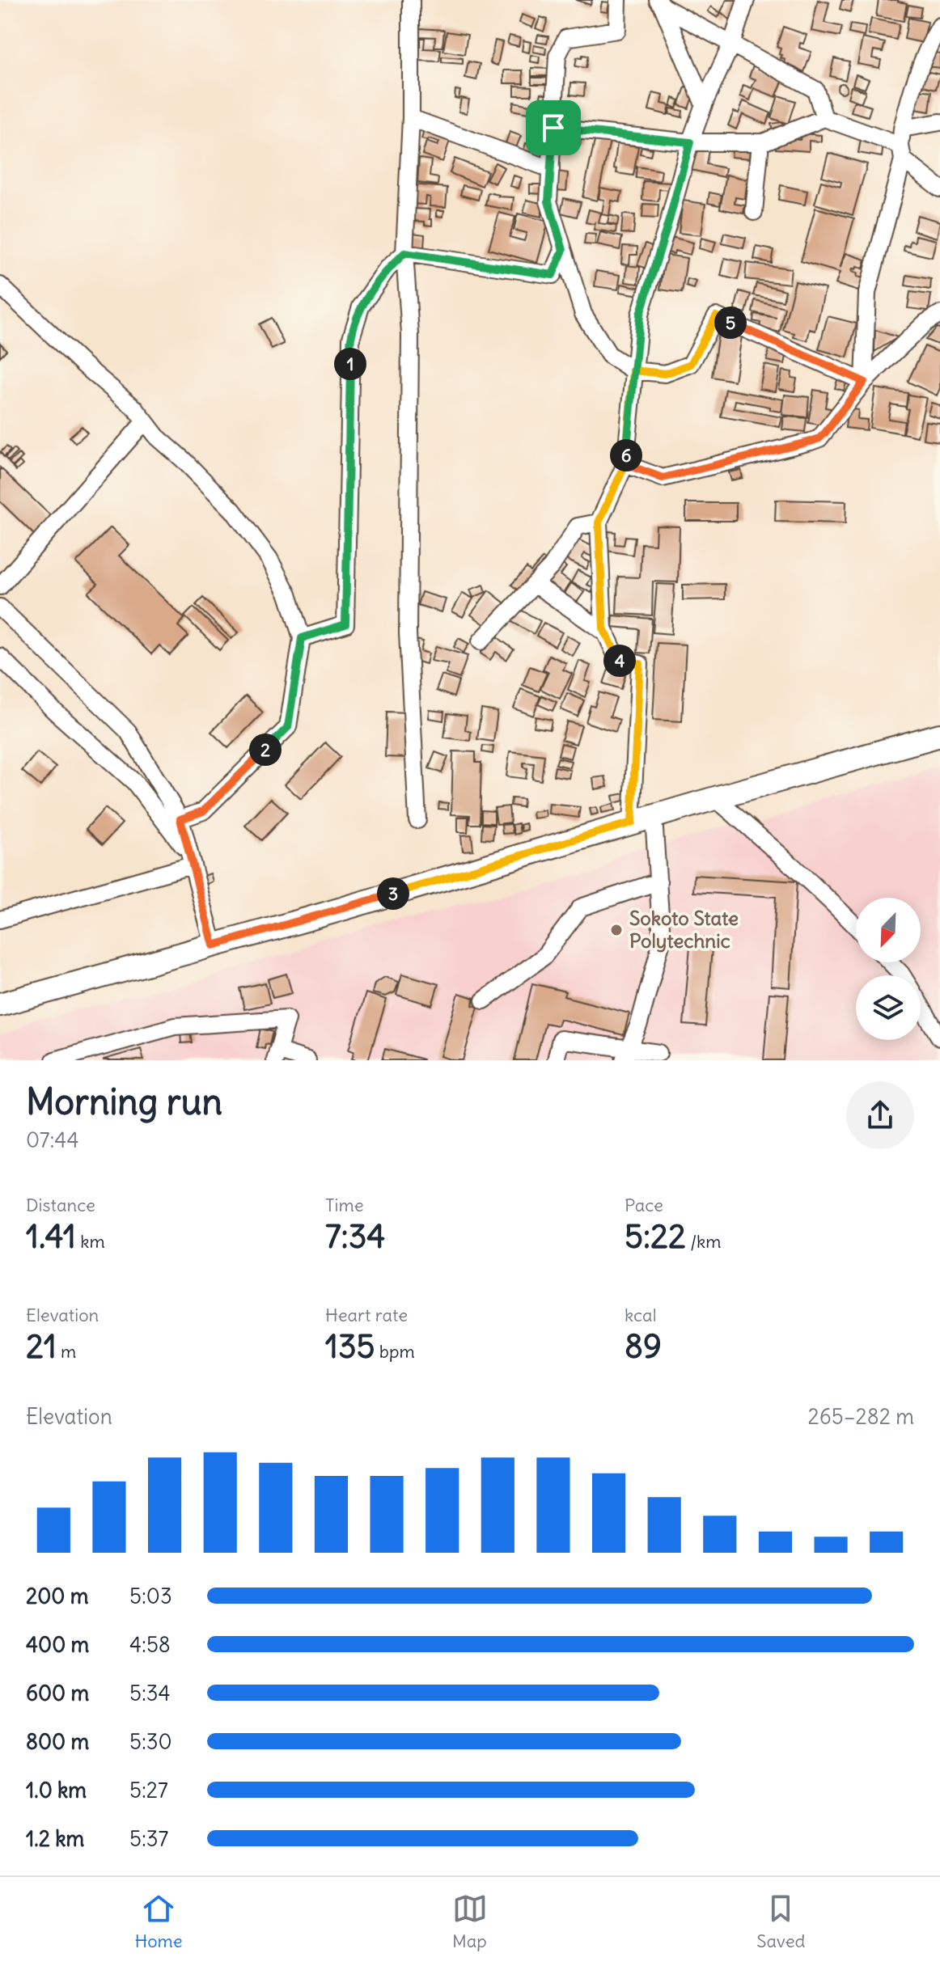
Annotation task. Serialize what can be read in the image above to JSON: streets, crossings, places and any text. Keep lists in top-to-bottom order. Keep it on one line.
{"places":["Sokoto State Polytechnic"],"north":"bottom left","page":{"pins":["5","1","6","4","2","3"],"heading":["Morning run","07:44"],"stats":[["Distance","1.41 km"],["Time","7:34"],["Pace","5:22 /km"],["Elevation","21 m"],["Heart rate","135 bpm"],["kcal","89"]],"chart":["Elevation","265–282 m"],"list":[{"name":"200 m","note":"5:03"},{"name":"400 m","note":"4:58"},{"name":"600 m","note":"5:34"},{"name":"800 m","note":"5:30"},{"name":"1.0 km","note":"5:27"},{"name":"1.2 km","note":"5:37"}],"tabs":["Home","Map","Saved"]}}
